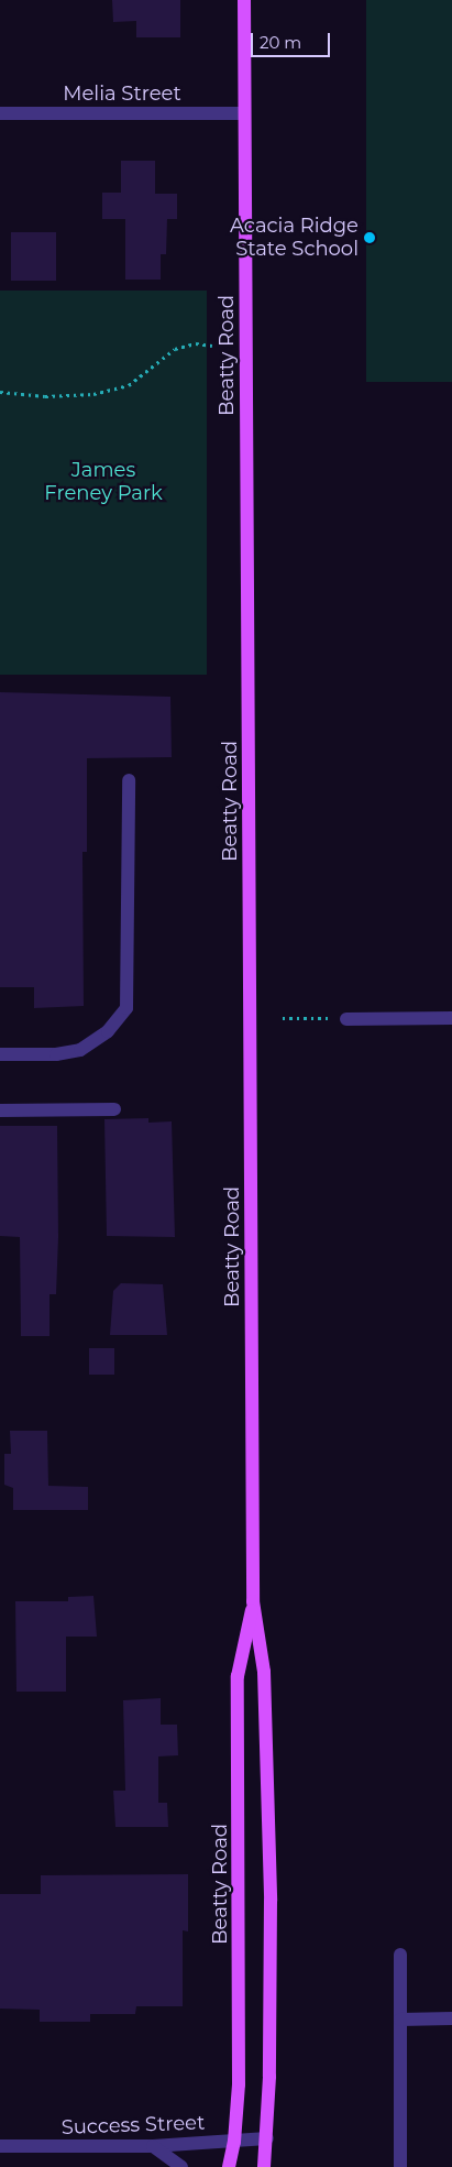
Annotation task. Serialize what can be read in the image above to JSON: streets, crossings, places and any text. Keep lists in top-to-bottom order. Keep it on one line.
{"streets":{"main road":["Beatty Road"],"street":["Melia Street","Success Street"]},"crossings":[["Melia Street","Beatty Road"],["Beatty Road","Success Street"]],"parks":["James Freney Park"],"places":["Acacia Ridge State School"],"scale_bar":"20 m"}
